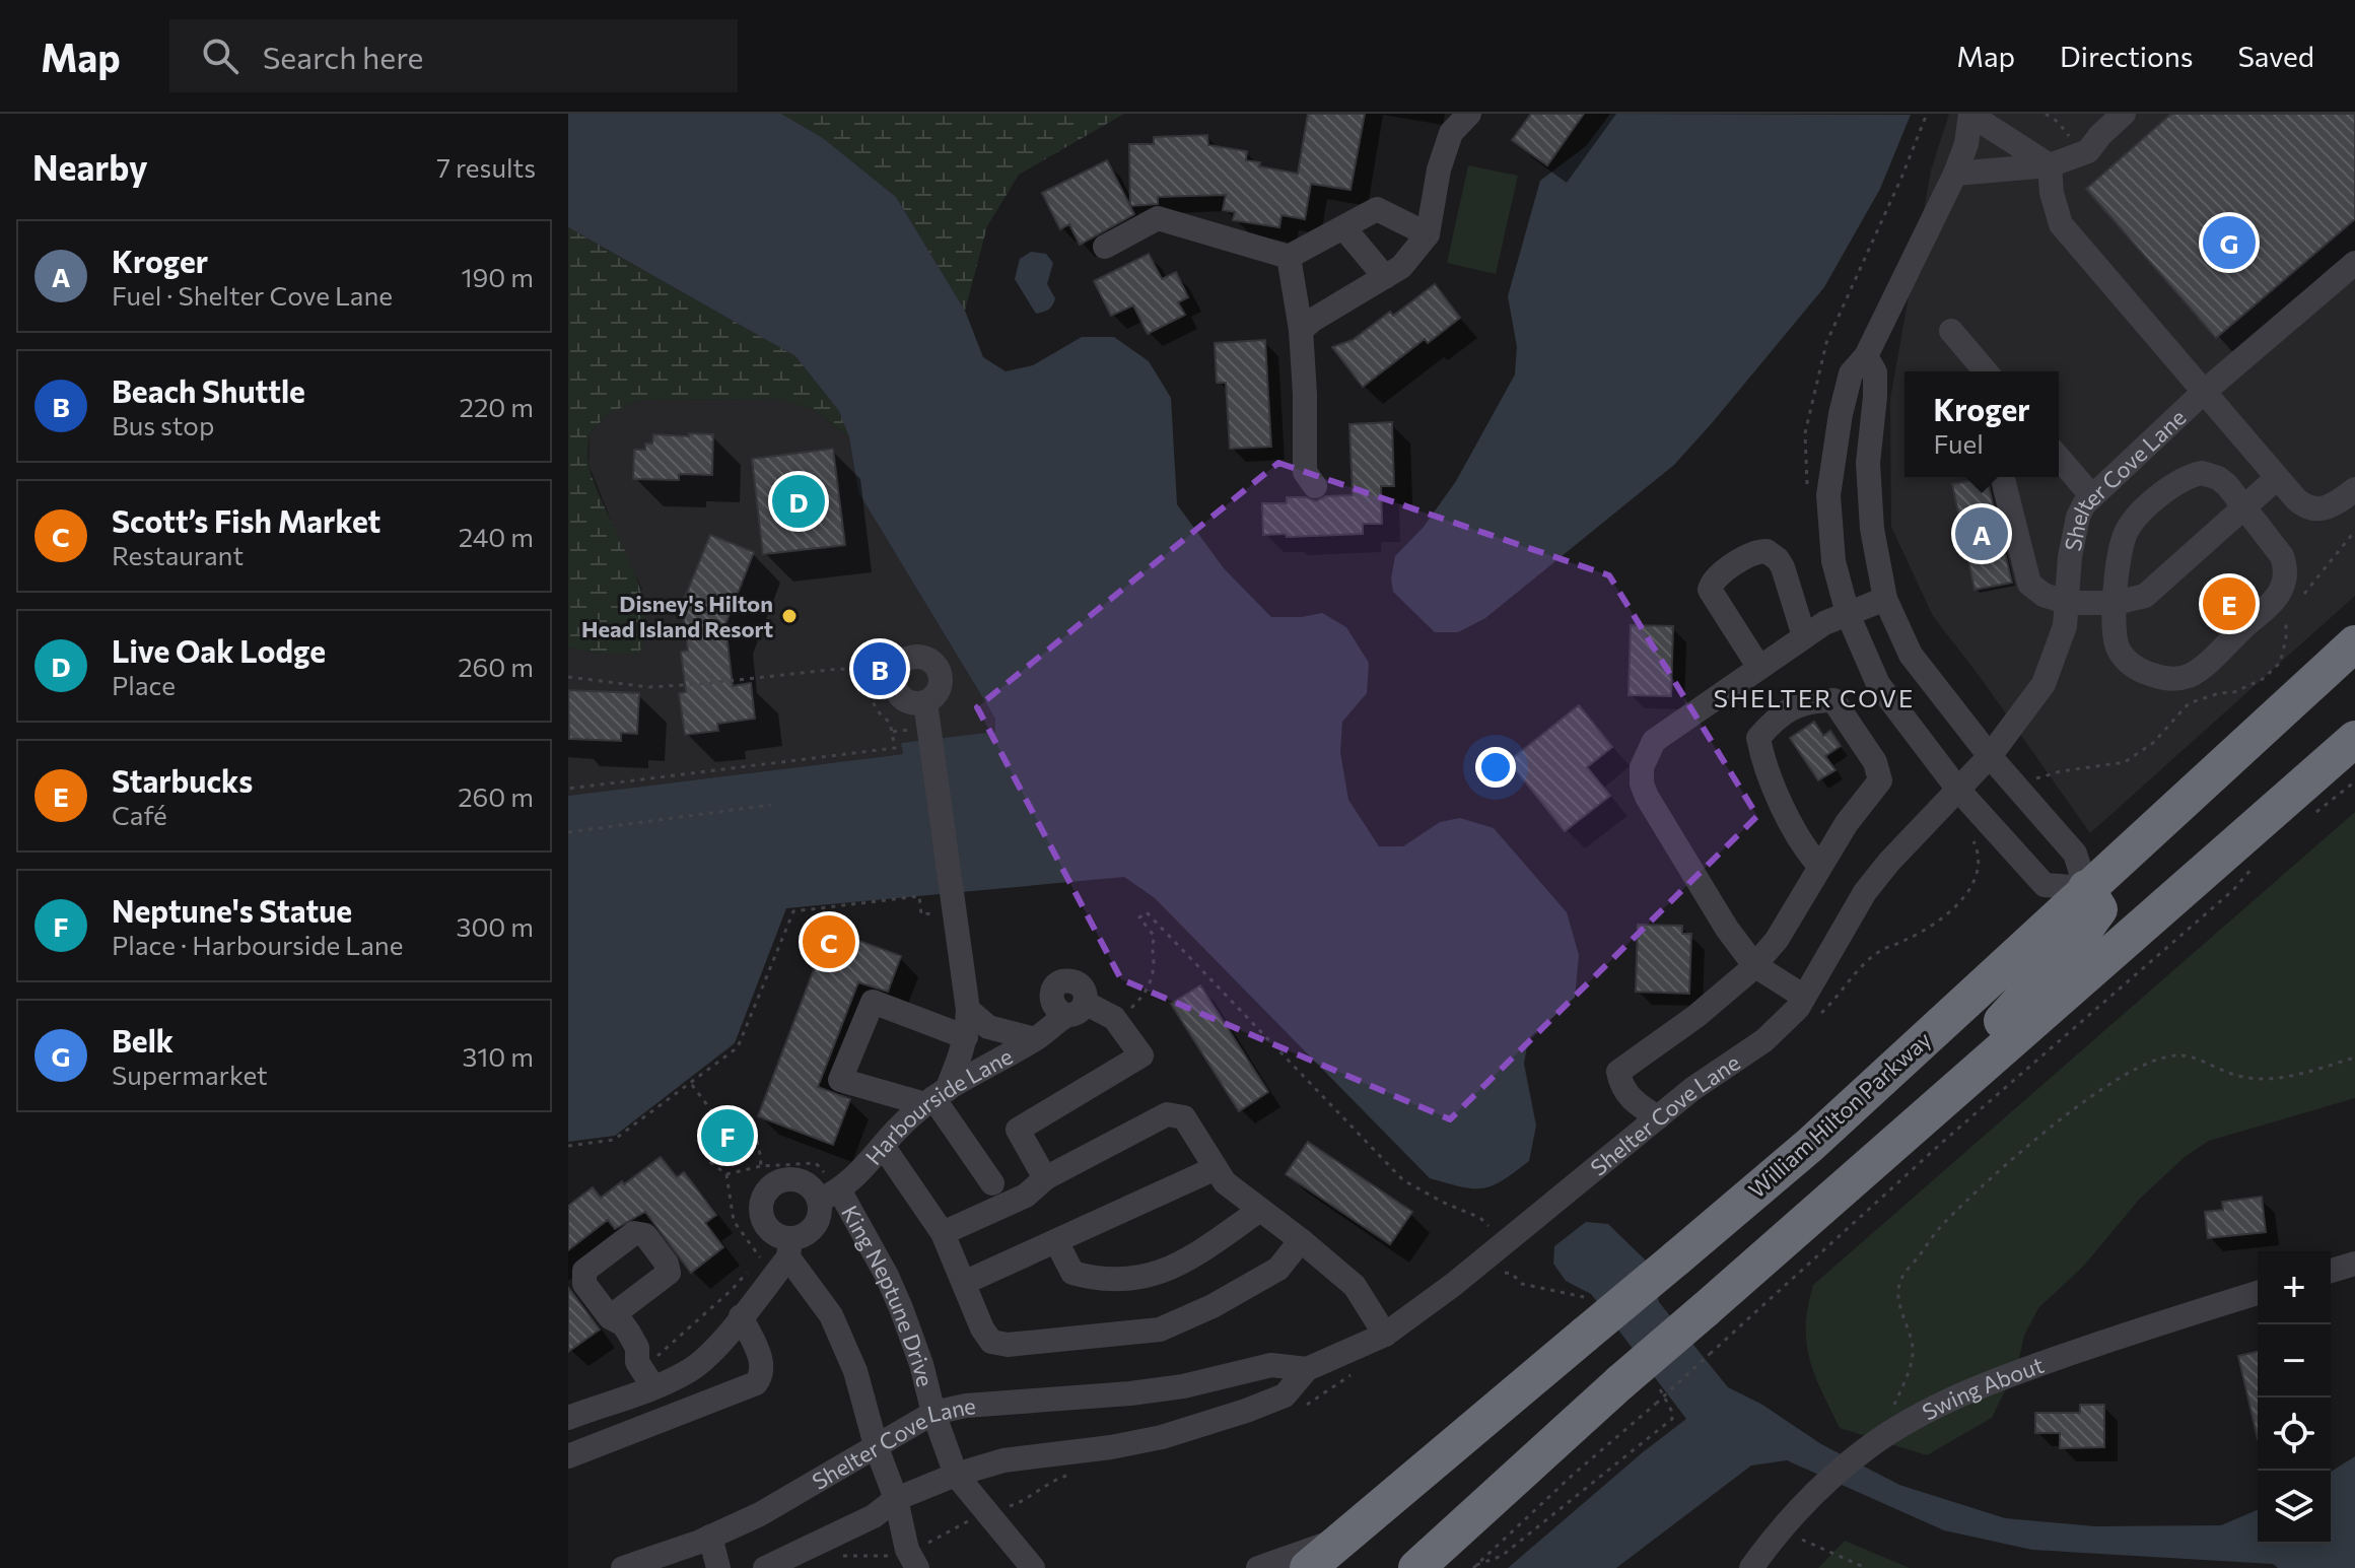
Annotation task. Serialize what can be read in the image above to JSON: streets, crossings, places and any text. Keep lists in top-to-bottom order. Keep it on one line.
{"streets":{"highway":["William Hilton Parkway"],"street":["Shelter Cove Lane","Harbourside Lane","King Neptune Drive","Swing About"]},"crossings":[["Shelter Cove Lane","King Neptune Drive"],["Harbourside Lane","King Neptune Drive"]],"districts":["SHELTER COVE"],"places":["Disney's Hilton Head Island Resort"],"page":{"header":"Map","search":"Search here","nav":["Map","Directions","Saved"],"heading":["Nearby","7 results"],"pins":["G","D","A","E","B","C","F"],"list":[{"mark":"A","name":"Kroger","note":"Fuel · Shelter Cove Lane","value":"190 m"},{"mark":"B","name":"Beach Shuttle","note":"Bus stop","value":"220 m"},{"mark":"C","name":"Scott’s Fish Market","note":"Restaurant","value":"240 m"},{"mark":"D","name":"Live Oak Lodge","note":"Place","value":"260 m"},{"mark":"E","name":"Starbucks","note":"Café","value":"260 m"},{"mark":"F","name":"Neptune's Statue","note":"Place · Harbourside Lane","value":"300 m"},{"mark":"G","name":"Belk","note":"Supermarket","value":"310 m"}],"popup":["Kroger","Fuel"],"map_buttons":["+","−"]}}
